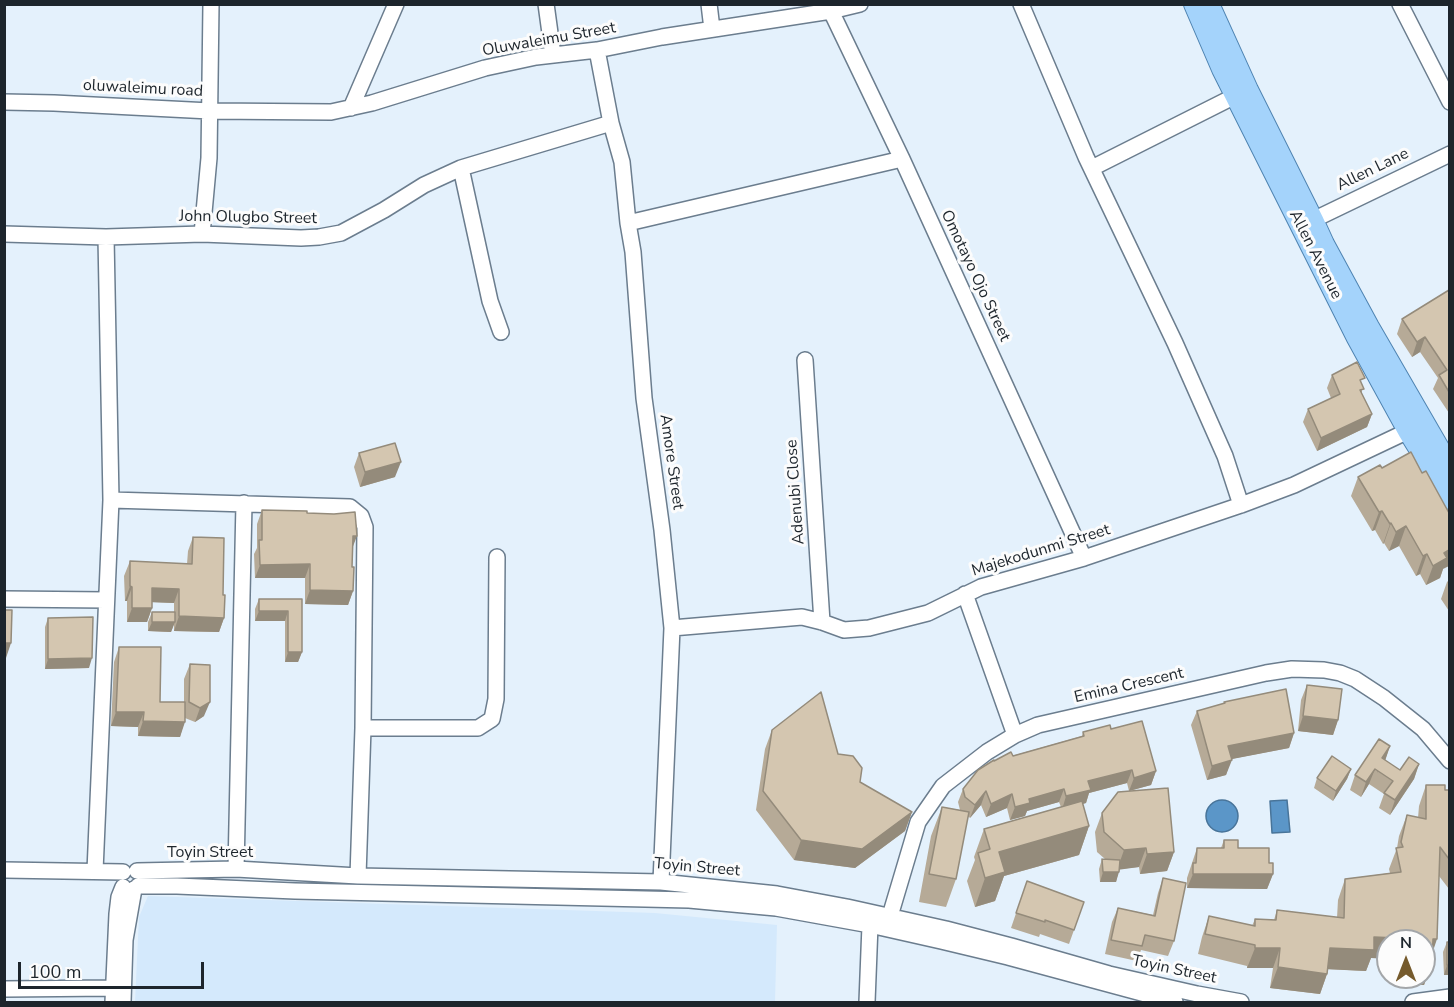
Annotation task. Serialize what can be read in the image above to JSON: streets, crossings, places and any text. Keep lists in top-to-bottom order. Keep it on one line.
{"streets":{"main road":["Allen Avenue"],"street":["Oluwaleimu Street","oluwaleimu road","Allen Lane","John Olugbo Street","Omotayo Ojo Street","Amore Street","Adenubi Close","Majekodunmi Street","Emina Crescent","Toyin Street"]},"crossings":[["Oluwaleimu Street","oluwaleimu road"],["Oluwaleimu Street","Omotayo Ojo Street"],["Oluwaleimu Street","Amore Street"],["Allen Lane","Allen Avenue"],["John Olugbo Street","Amore Street"],["Allen Avenue","Majekodunmi Street"],["Omotayo Ojo Street","Majekodunmi Street"],["Amore Street","Majekodunmi Street"],["Amore Street","Toyin Street"],["Adenubi Close","Majekodunmi Street"],["Emina Crescent","Toyin Street"]],"scale_bar":"100 m","north":"top"}
